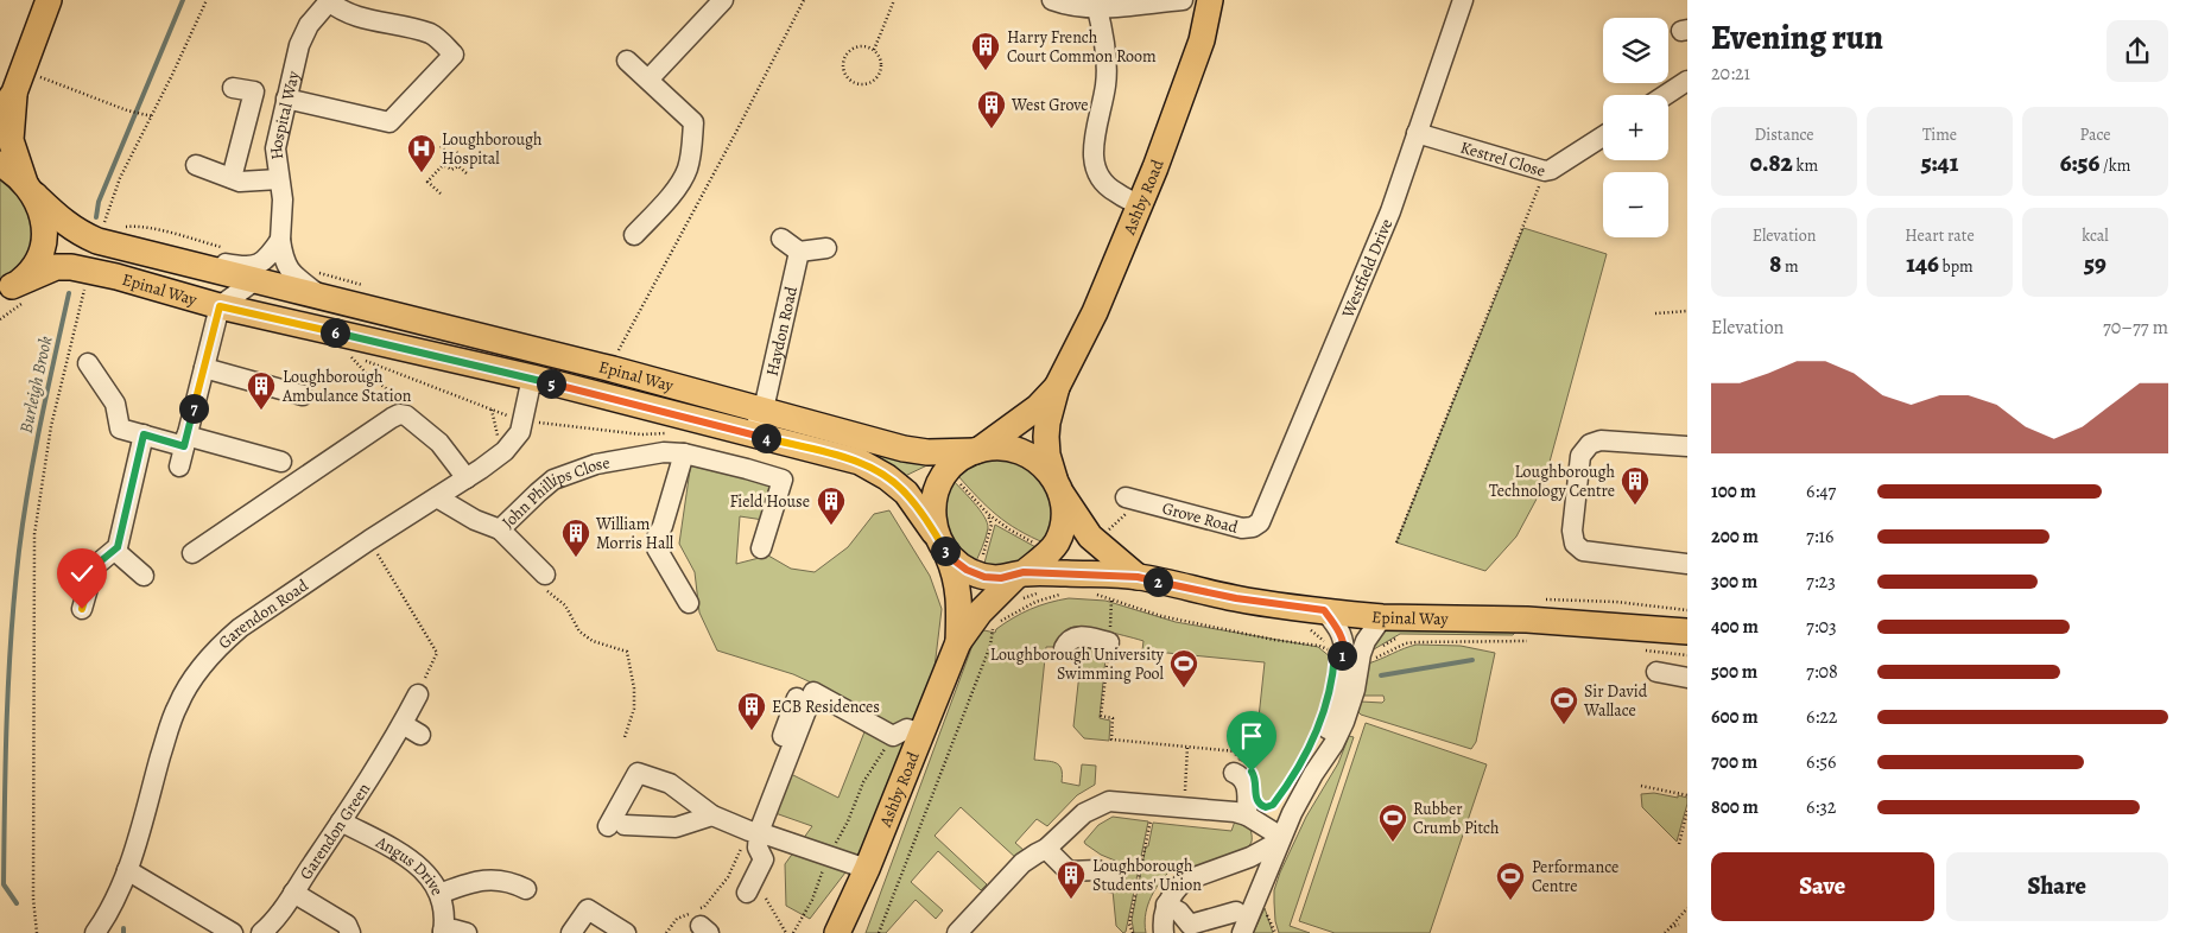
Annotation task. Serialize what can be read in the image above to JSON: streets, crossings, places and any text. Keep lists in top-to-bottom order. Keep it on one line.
{"streets":{"main road":["Ashby Road","Epinal Way"],"street":["Hospital Way","Kestrel Close","Westfield Drive","Haydon Road","John Phillips Close","Grove Road","Garendon Road","Garendon Green","Angus Drive"]},"crossings":[["Hospital Way","Epinal Way"],["Kestrel Close","Westfield Drive"],["Ashby Road","Epinal Way"],["Westfield Drive","Grove Road"],["Epinal Way","Haydon Road"],["Epinal Way","Garendon Road"],["John Phillips Close","Garendon Road"],["Garendon Green","Angus Drive"]],"water":["Burleigh Brook"],"places":{"building":["Harry French Court Common Room","West Grove","Loughborough Ambulance Station","Loughborough Technology Centre","Field House","William Morris Hall","ECB Residences","Loughborough Students' Union"],"hospital":["Loughborough Hospital"],"sports":["Loughborough University Swimming Pool","Sir David Wallace","Rubber Crumb Pitch","Performance Centre"]},"page":{"heading":["Evening run","20:21"],"map_buttons":["+","−"],"stats":[["Distance","0.82 km"],["Time","5:41"],["Pace","6:56 /km"],["Elevation","8 m"],["Heart rate","146 bpm"],["kcal","59"]],"chart":["Elevation","70–77 m"],"pins":["6","5","7","4","3","2","1"],"list":[{"name":"100 m","note":"6:47"},{"name":"200 m","note":"7:16"},{"name":"300 m","note":"7:23"},{"name":"400 m","note":"7:03"},{"name":"500 m","note":"7:08"},{"name":"600 m","note":"6:22"},{"name":"700 m","note":"6:56"},{"name":"800 m","note":"6:32"}],"buttons":["Save","Share"]}}
